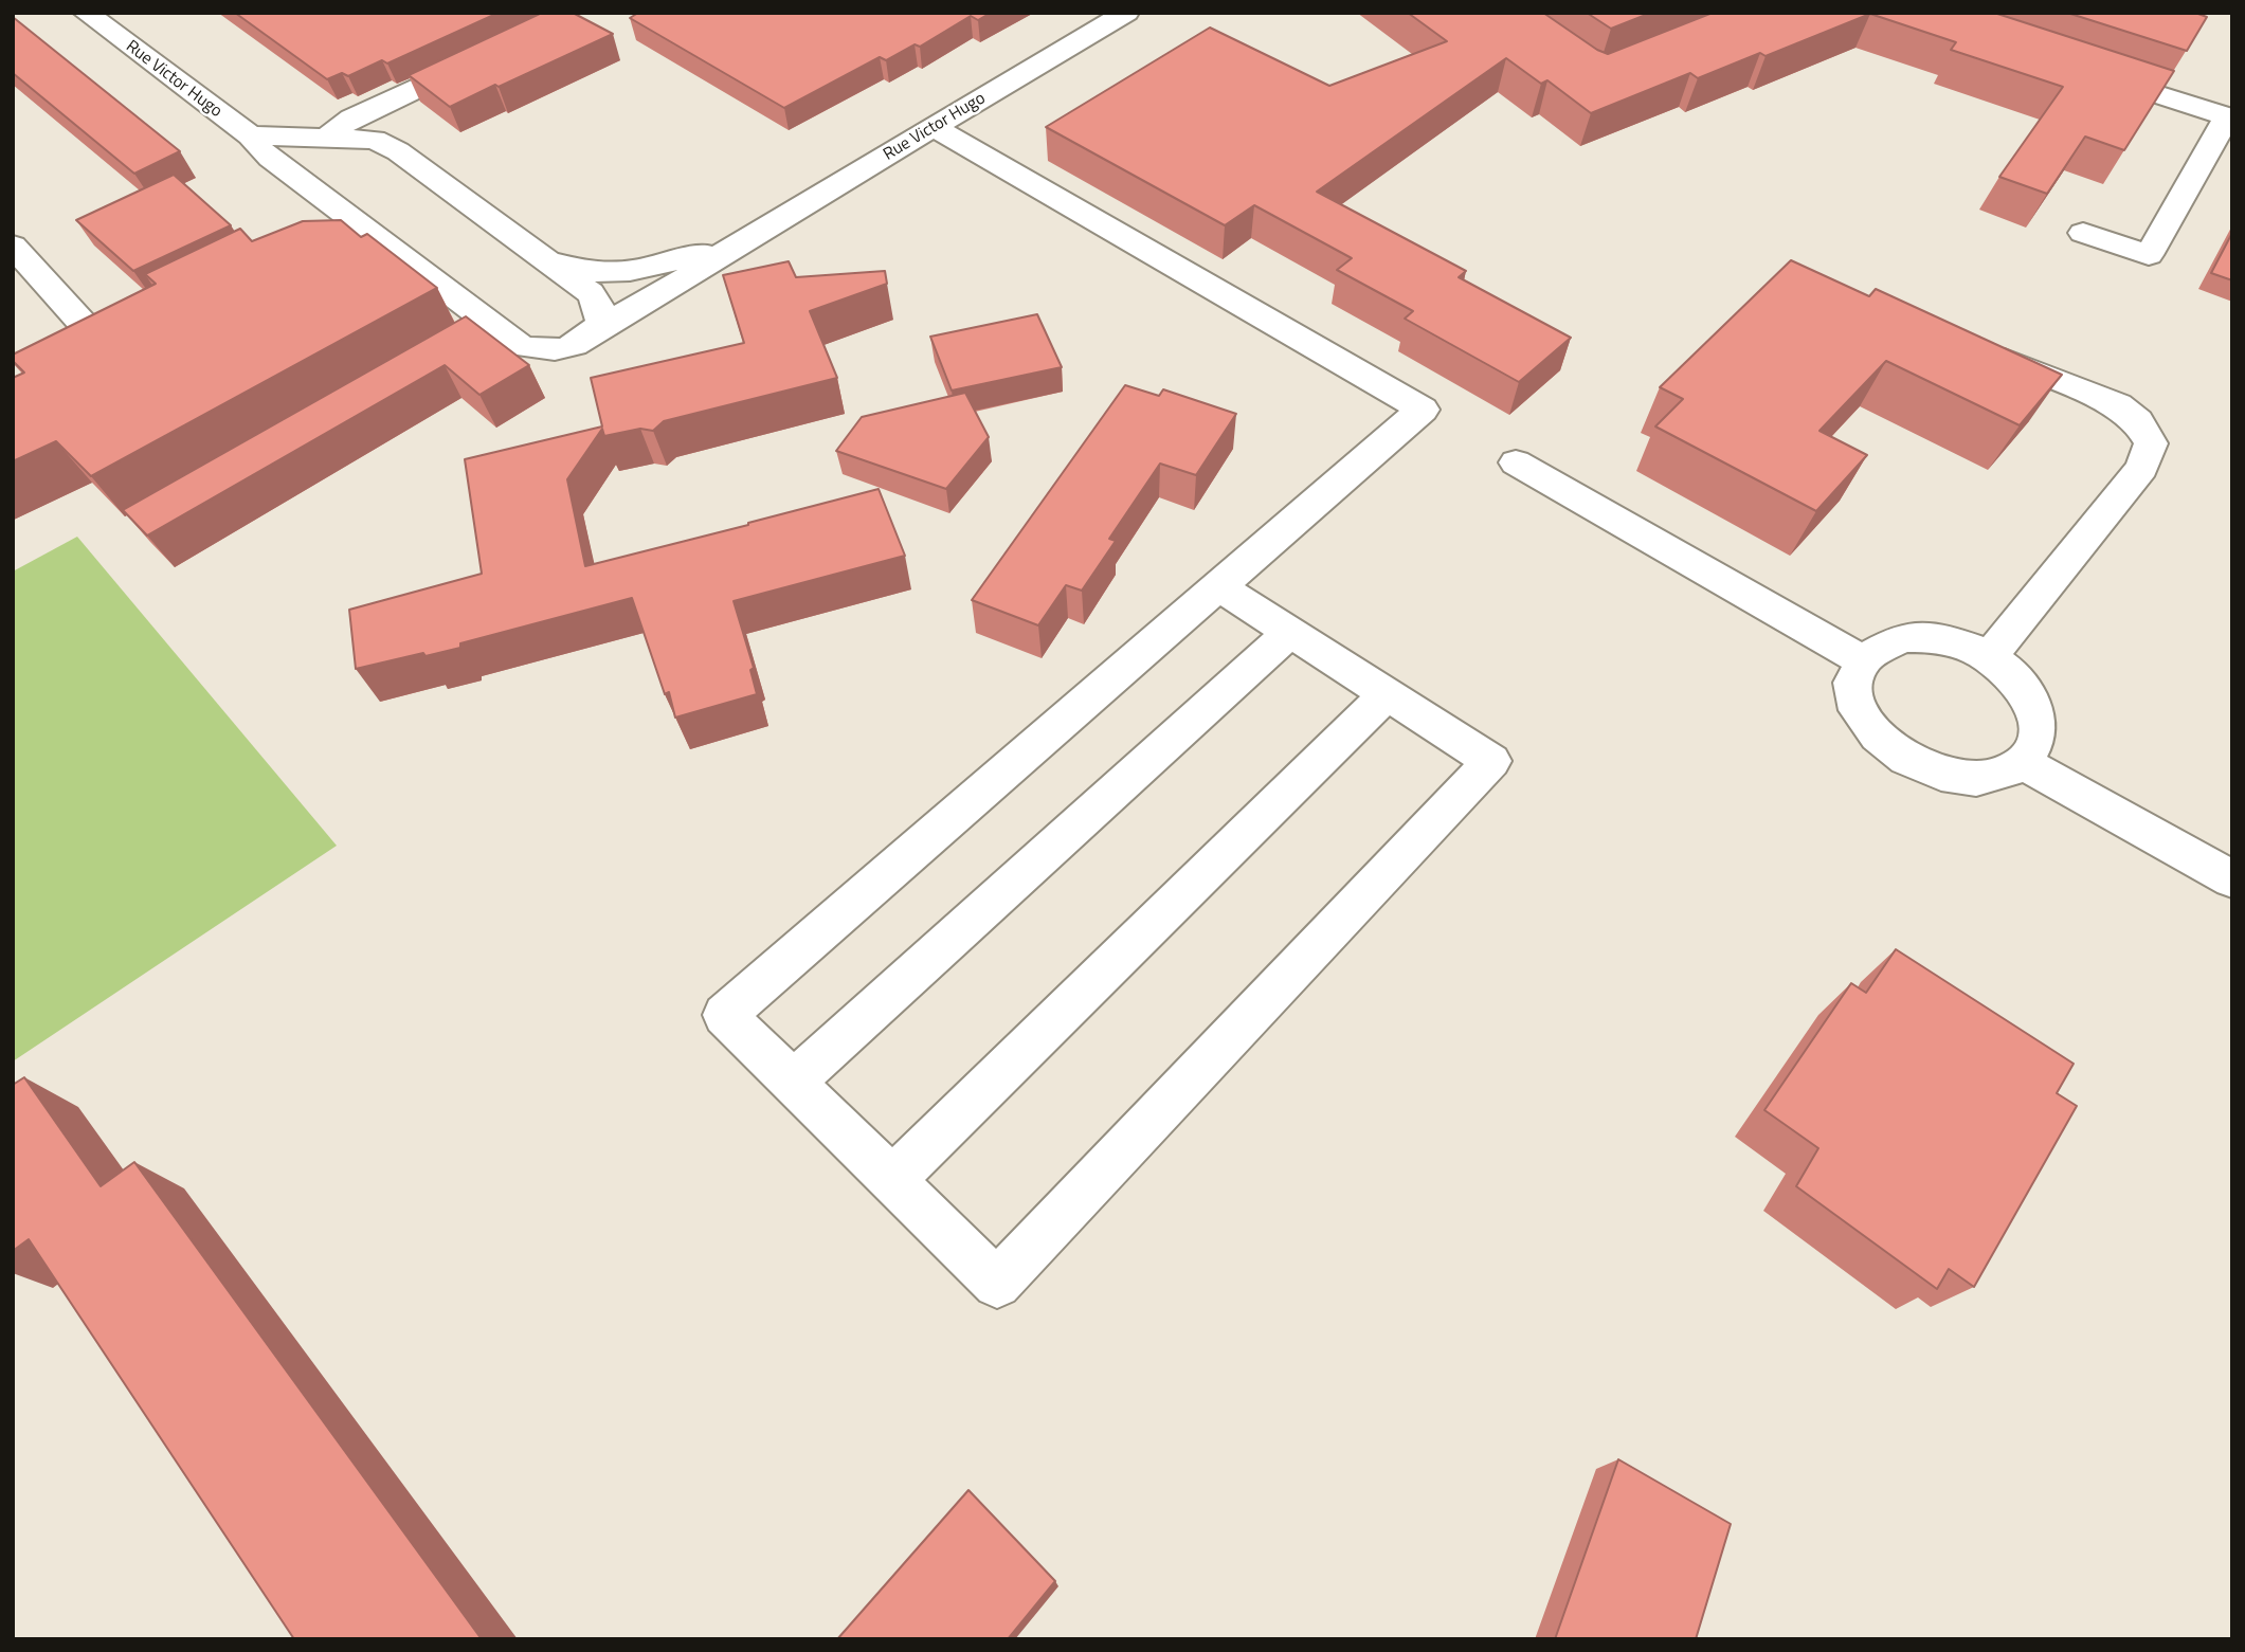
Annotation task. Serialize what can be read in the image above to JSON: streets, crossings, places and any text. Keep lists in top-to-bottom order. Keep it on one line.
{"streets":{"street":["Rue Victor Hugo"]}}
